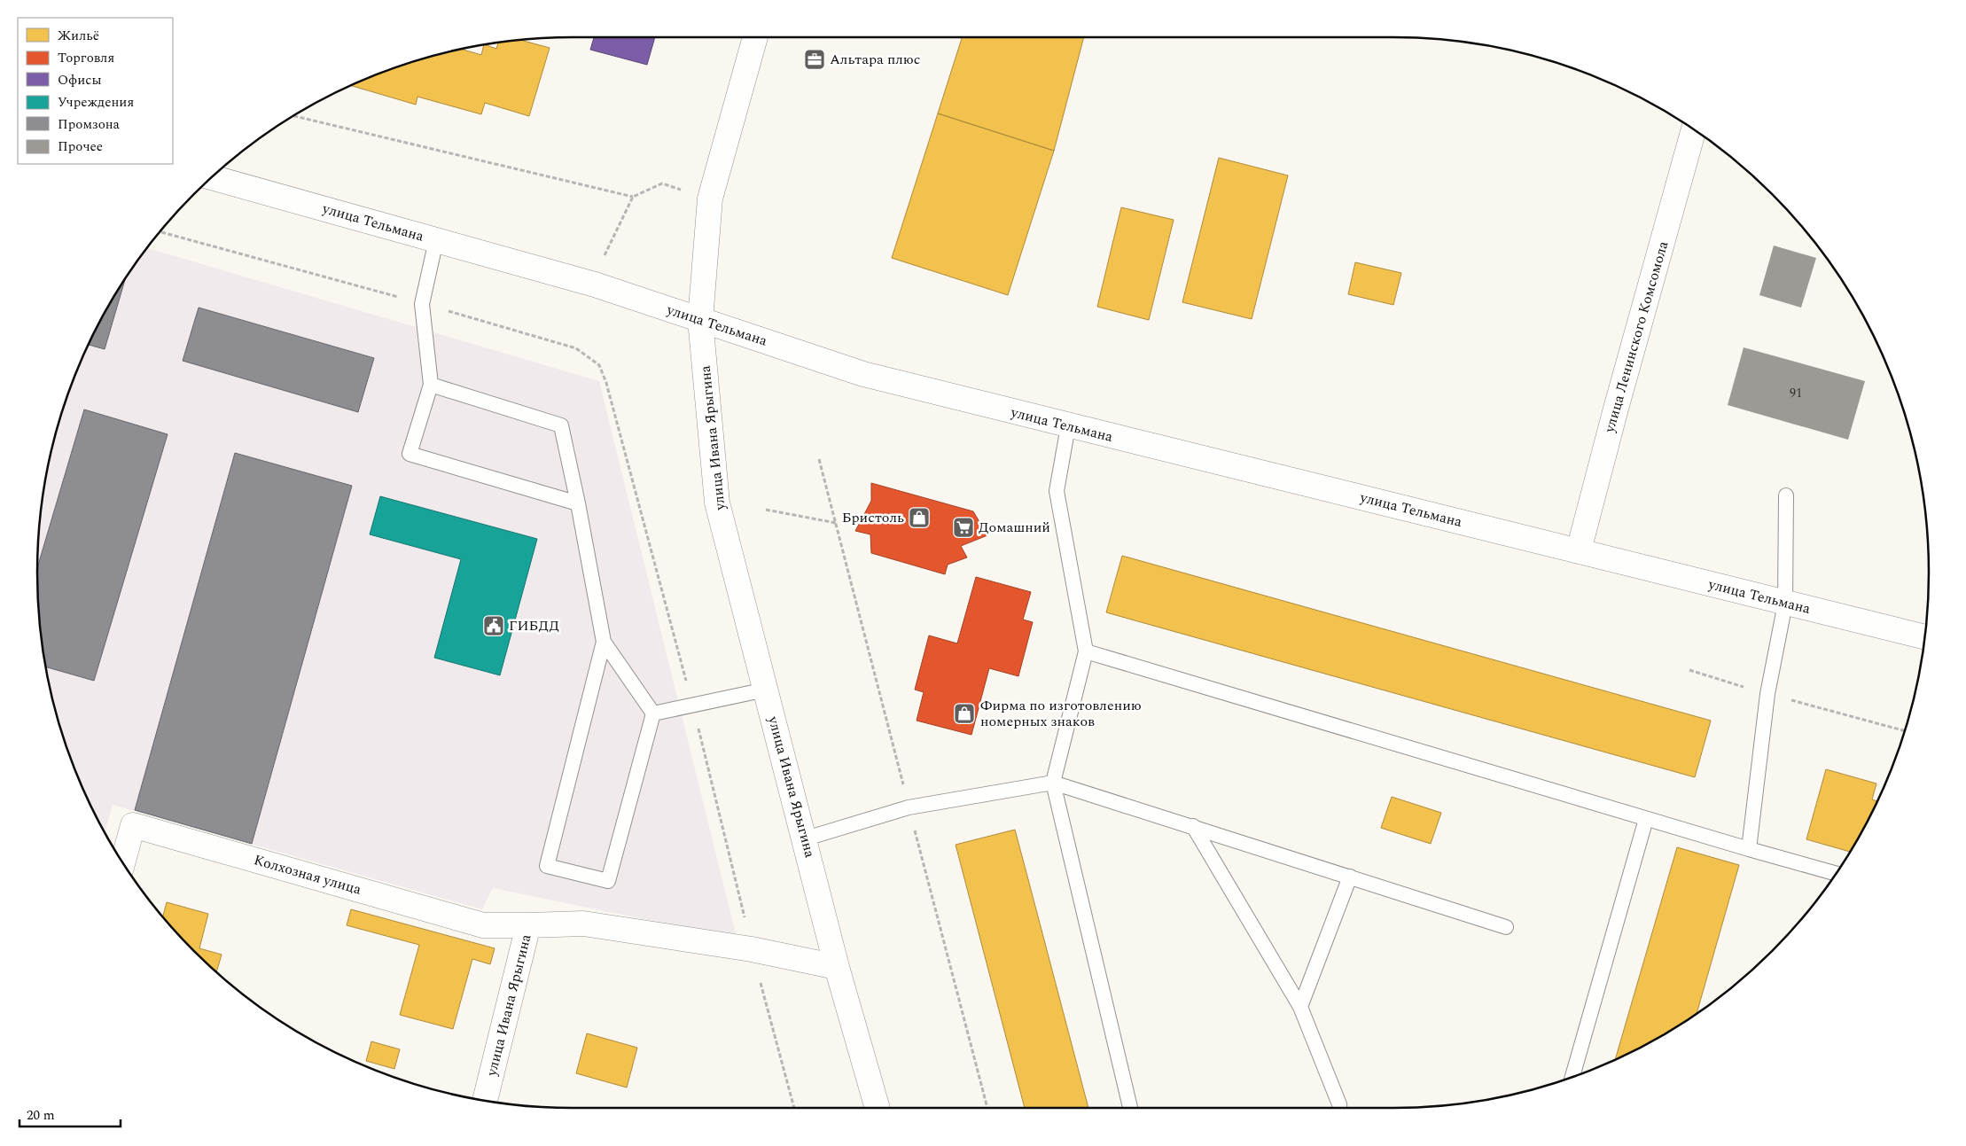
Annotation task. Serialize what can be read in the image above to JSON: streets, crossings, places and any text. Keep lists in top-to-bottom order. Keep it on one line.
{"streets":{"street":["улица Тельмана","улица Ленинского Комсомола","улица Ивана Ярыгина","Колхозная улица"]},"crossings":[["улица Тельмана","улица Ленинского Комсомола"],["улица Тельмана","улица Ивана Ярыгина"],["улица Ивана Ярыгина","Колхозная улица"]],"places":{"office":["Альтара плюс"],"shop":["Бристоль","Фирма по изготовлению номерных знаков"],"supermarket":["Домашний"],"public building":["ГИБДД"]},"house_numbers":["91"],"legend":["Жильё","Торговля","Офисы","Учреждения","Промзона","Прочее"],"scale_bar":"20 m"}
